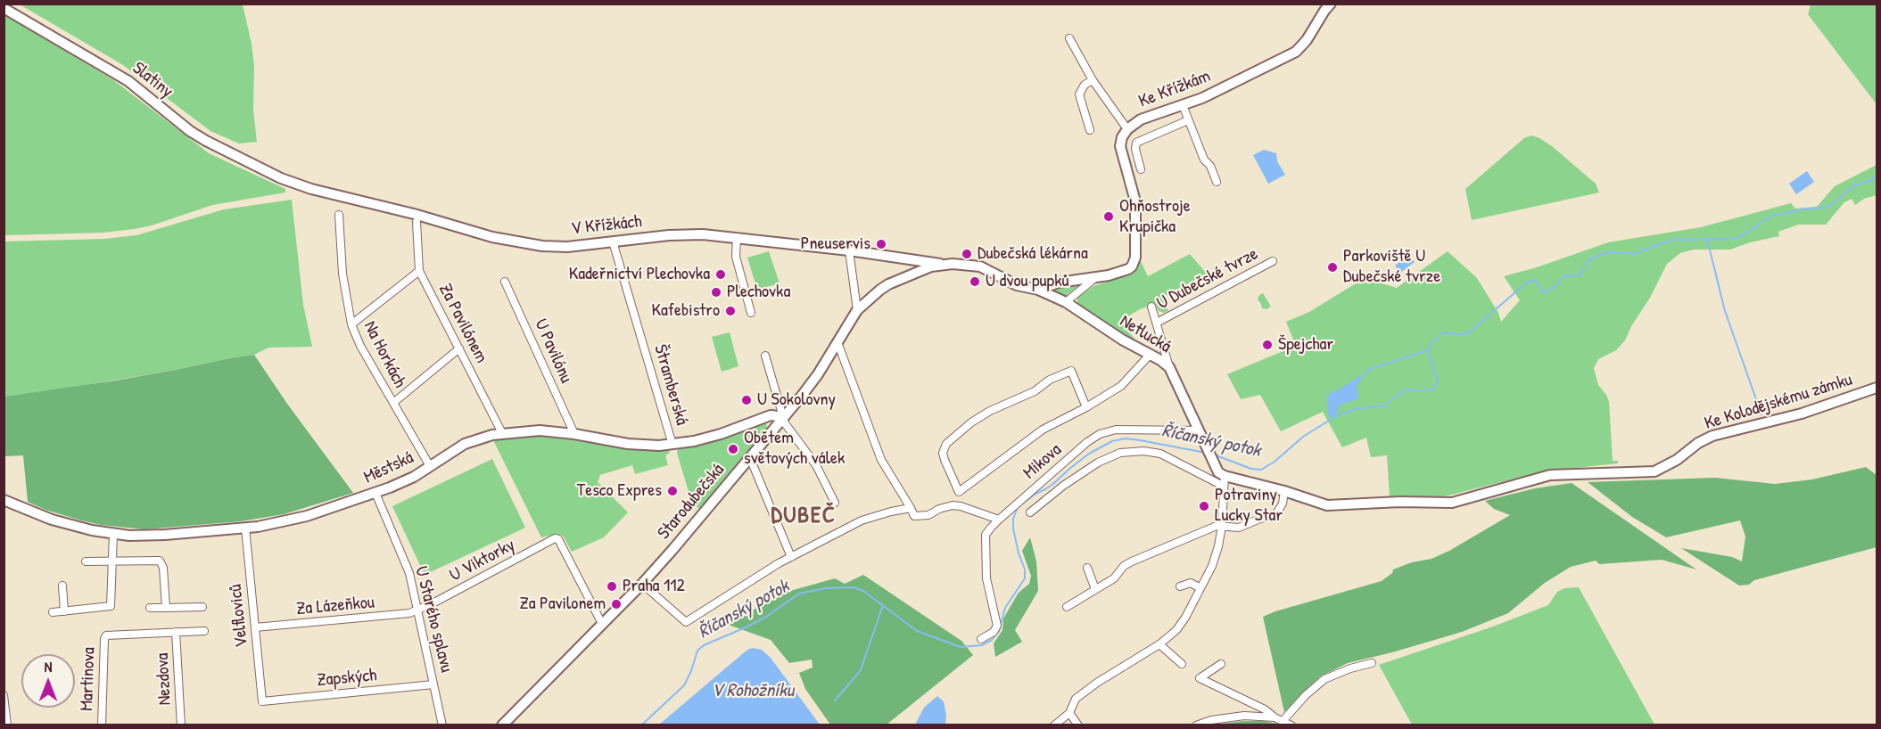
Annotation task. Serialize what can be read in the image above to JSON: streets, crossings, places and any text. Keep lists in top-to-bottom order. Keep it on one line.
{"streets":{"street":["Slatiny","Ke Křížkám","V Křížkách","U Dubečské tvrze","Za Pavilónem","Netlucká","U Pavilónu","Na Horkách","Štramberská","Ke Kolodějskému zámku","Mikova","Městská","Starodubečská","U Viktorky","Za Lázeňkou","Velfloviců","U Starého splavu","Zapských","Martinova","Nezdova"]},"crossings":[["Slatiny","V Křížkách"],["V Křížkách","Štramberská"],["V Křížkách","Starodubečská"],["Za Pavilónem","Městská"],["Netlucká","Ke Kolodějskému zámku"],["Netlucká","Mikova"],["Netlucká","Starodubečská"],["U Pavilónu","Městská"],["Na Horkách","Městská"],["Štramberská","Městská"],["Ke Kolodějskému zámku","Mikova"],["Městská","Starodubečská"],["Městská","Velfloviců"],["Městská","U Starého splavu"],["Starodubečská","U Viktorky"],["U Viktorky","Za Lázeňkou"],["U Viktorky","U Starého splavu"],["Za Lázeňkou","Velfloviců"],["Za Lázeňkou","U Starého splavu"],["Velfloviců","Zapských"],["U Starého splavu","Zapských"],["Martinova","Nezdova"]],"districts":["DUBEČ"],"water":["Říčanský potok","V Rohožníku"],"places":["Ohňostroje Krupička","Pneuservis","Dubečská lékárna","Parkoviště U Dubečské tvrze","Kadeřnictví Plechovka","U dvou pupků","Plechovka","Kafebistro","Špejchar","U Sokolovny","Obětem světových válek","Tesco Expres","Potraviny Lucky Star","Praha 112","Za Pavilonem"],"north":"top"}
